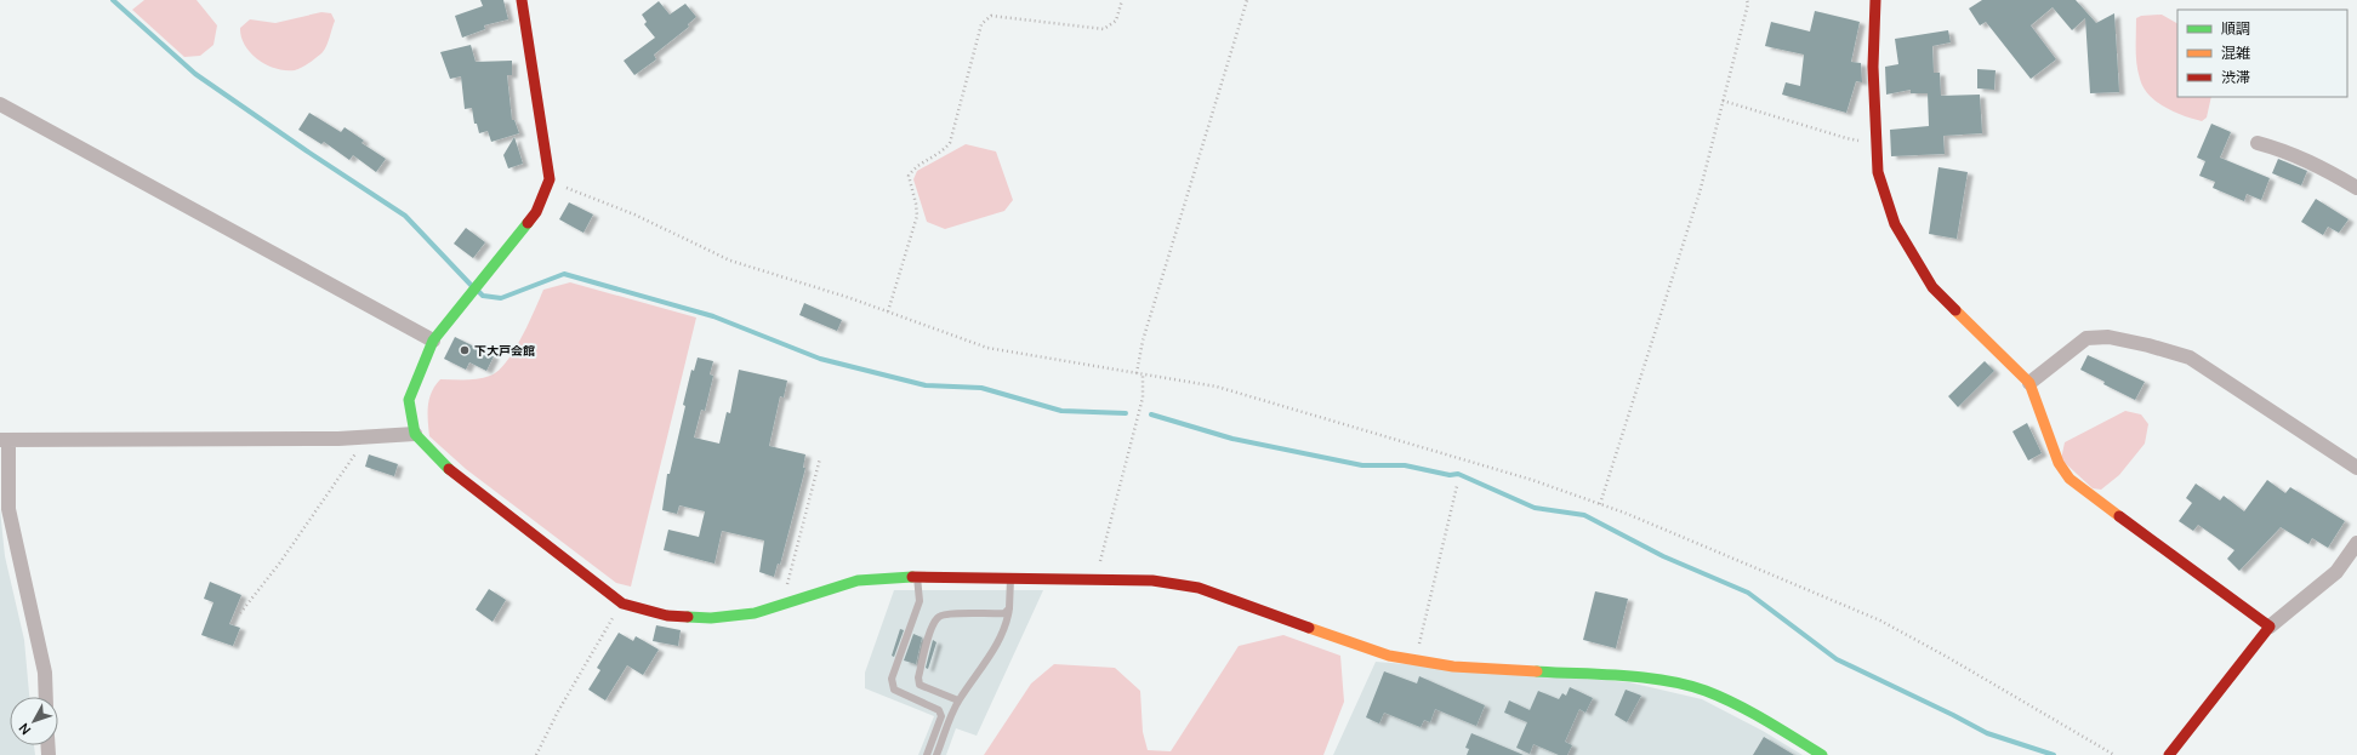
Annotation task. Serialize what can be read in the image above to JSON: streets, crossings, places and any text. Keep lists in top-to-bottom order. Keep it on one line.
{"places":["下大戸会館"],"legend":["順調","混雑","渋滞"],"north":"bottom left"}
